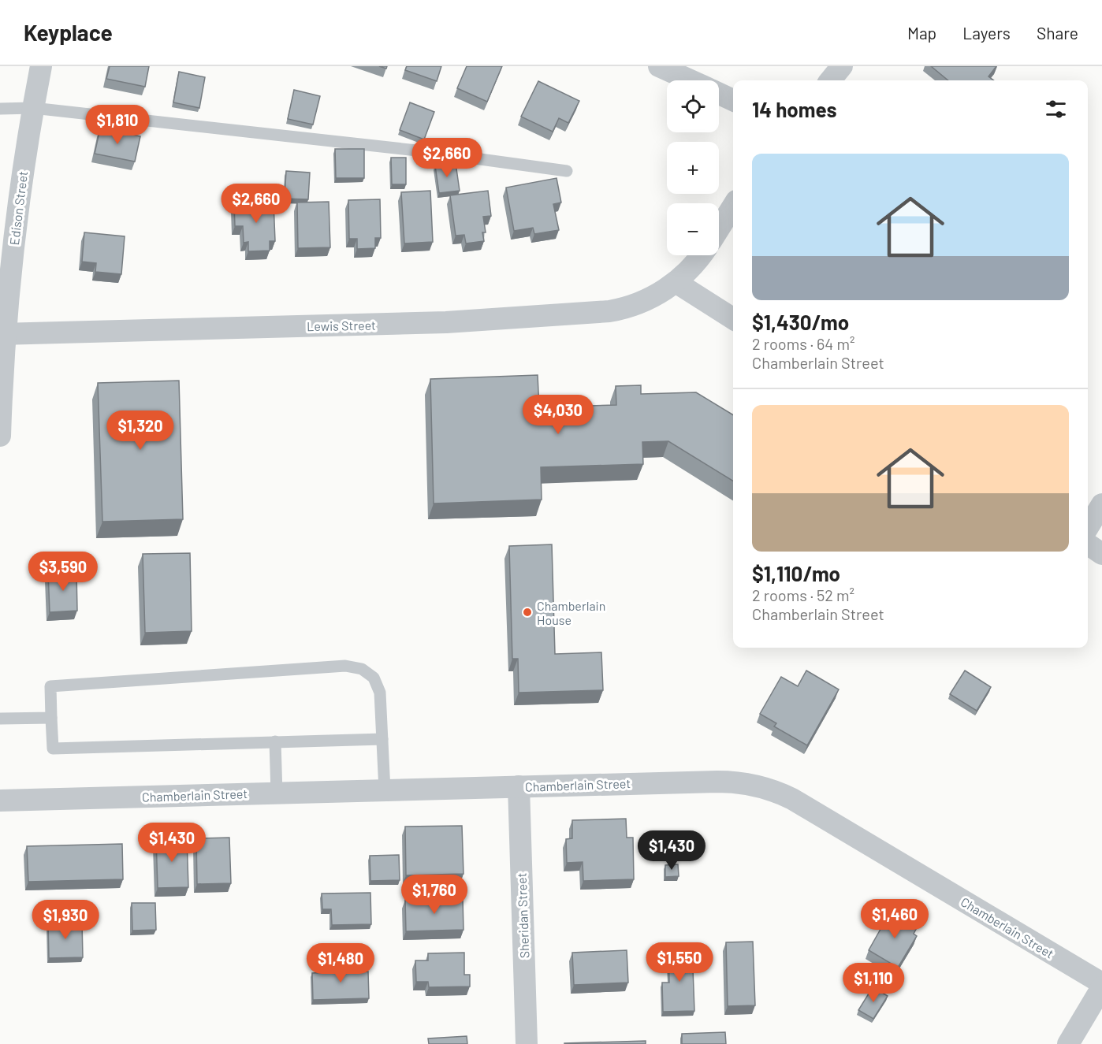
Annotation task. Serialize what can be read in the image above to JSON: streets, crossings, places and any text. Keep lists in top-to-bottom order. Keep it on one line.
{"streets":{"street":["Edison Street","Lewis Street","Chamberlain Street","Sheridan Street"]},"crossings":[["Edison Street","Lewis Street"],["Chamberlain Street","Sheridan Street"]],"places":["Chamberlain House"],"page":{"header":"Keyplace","nav":["Map","Layers","Share"],"map_buttons":["+","−"],"heading":"14 homes","price":["$1,810","$2,660","$2,660","$4,030","$1,320","$3,590","$1,430","$1,430","$1,760","$1,460","$1,930","$1,550","$1,480","$1,110"],"list":[{"name":"$1,430/mo","note":"2 rooms · 64 m² · Chamberlain Street"},{"name":"$1,110/mo","note":"2 rooms · 52 m² · Chamberlain Street"}]}}
